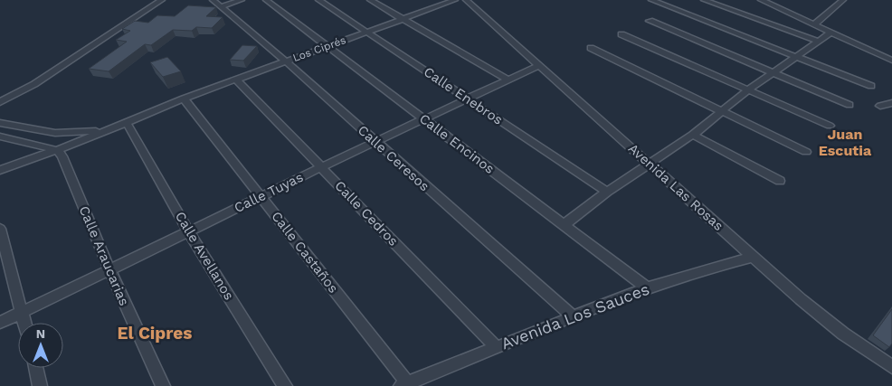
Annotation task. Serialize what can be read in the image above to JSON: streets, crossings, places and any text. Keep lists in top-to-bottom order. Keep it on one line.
{"streets":{"street":["Los Ciprés","Calle Enebros","Calle Encinos","Calle Ceresos","Avenida Las Rosas","Calle Tuyas","Calle Cedros","Calle Castaños","Calle Araucarias","Calle Avellanos","Avenida Los Sauces"]},"crossings":[["Los Ciprés","Calle Enebros"],["Los Ciprés","Calle Encinos"],["Los Ciprés","Calle Ceresos"],["Los Ciprés","Calle Cedros"],["Los Ciprés","Calle Castaños"],["Los Ciprés","Calle Araucarias"],["Los Ciprés","Calle Avellanos"],["Calle Enebros","Calle Tuyas"],["Calle Encinos","Calle Tuyas"],["Calle Encinos","Avenida Los Sauces"],["Calle Ceresos","Calle Tuyas"],["Calle Ceresos","Avenida Los Sauces"],["Avenida Las Rosas","Calle Tuyas"],["Avenida Las Rosas","Avenida Los Sauces"],["Calle Tuyas","Calle Cedros"],["Calle Tuyas","Calle Castaños"],["Calle Tuyas","Calle Araucarias"],["Calle Tuyas","Calle Avellanos"],["Calle Cedros","Avenida Los Sauces"],["Calle Castaños","Avenida Los Sauces"]],"districts":["Juan Escutia","El Cipres"],"north":"top"}
